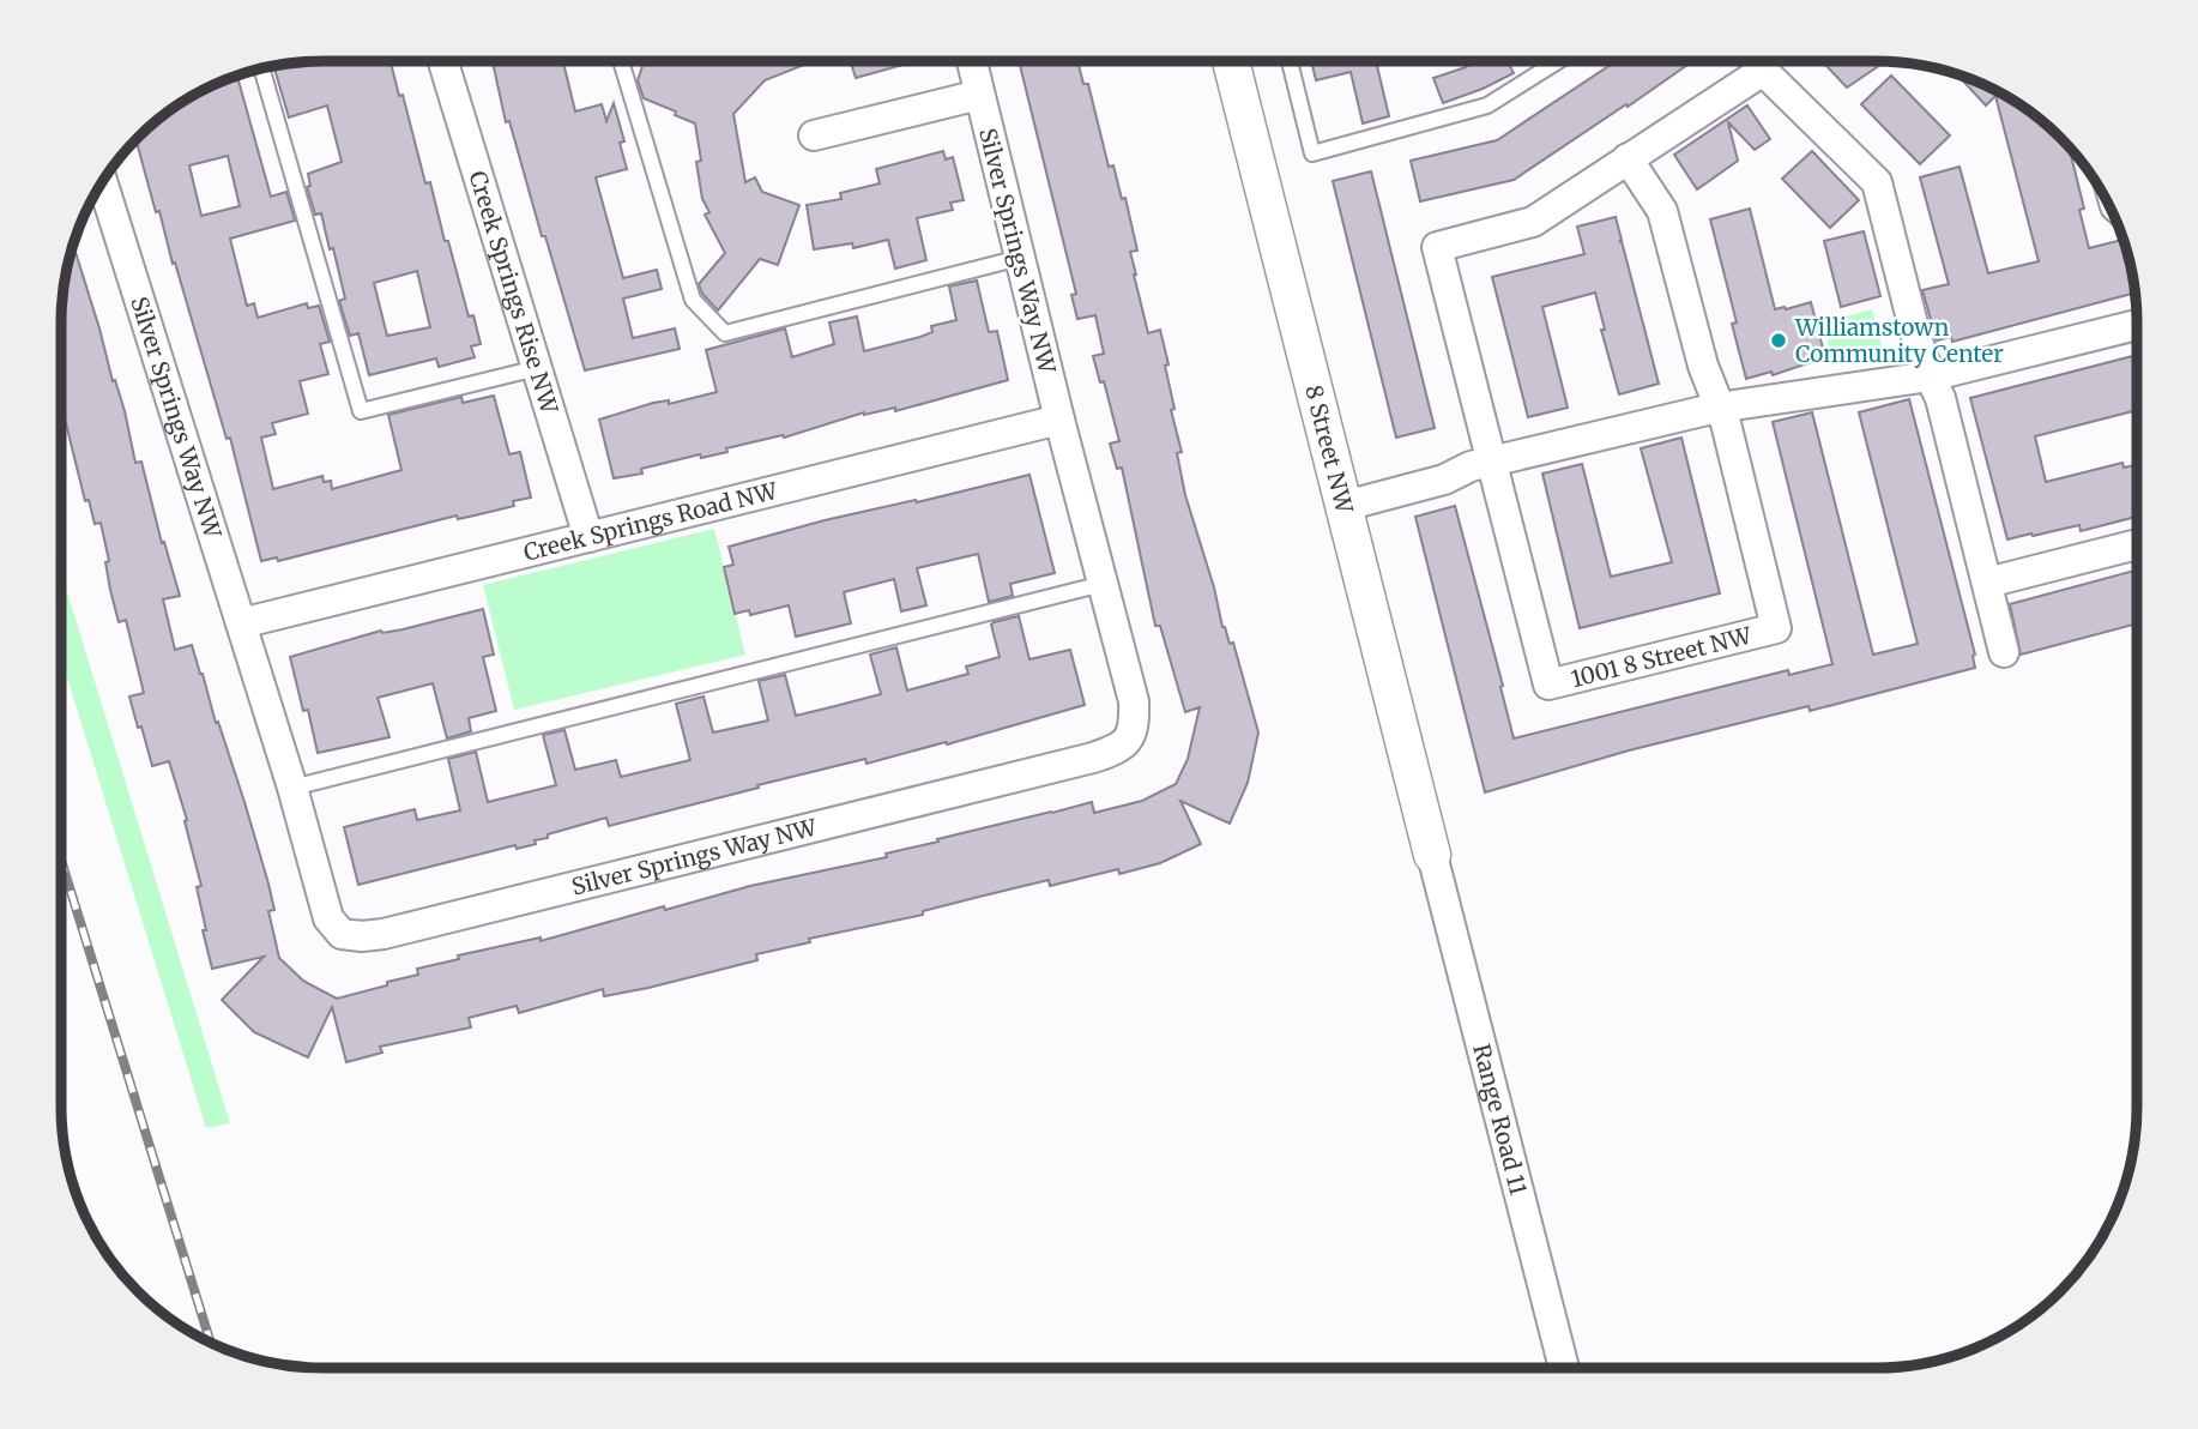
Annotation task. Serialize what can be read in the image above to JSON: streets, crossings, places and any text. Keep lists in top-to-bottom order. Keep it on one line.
{"streets":{"street":["Silver Springs Way NW","Creek Springs Rise NW","8 Street NW","Creek Springs Road NW","1001 8 Street NW","Range Road 11"]},"crossings":[["Silver Springs Way NW","Creek Springs Road NW"],["Creek Springs Rise NW","Creek Springs Road NW"],["8 Street NW","Range Road 11"]],"places":["Williamstown Community Center"]}
